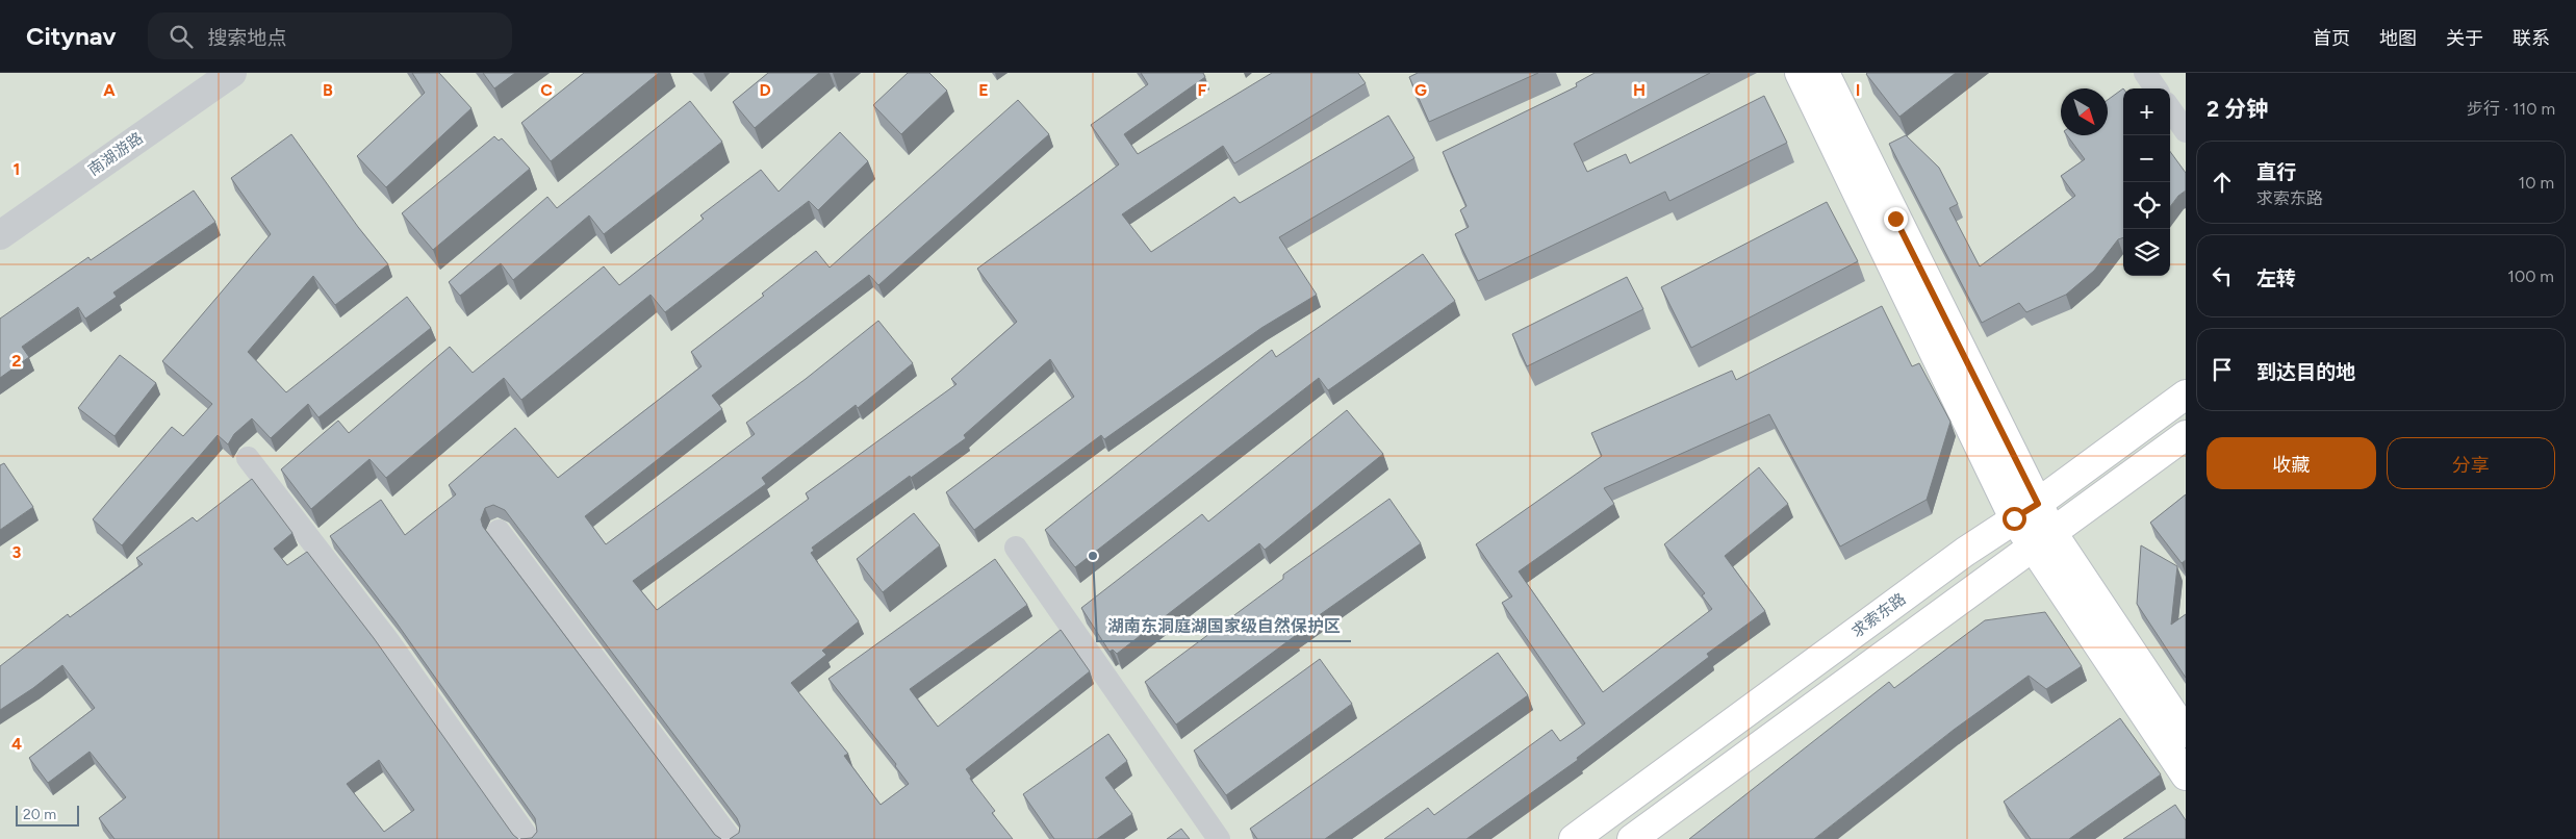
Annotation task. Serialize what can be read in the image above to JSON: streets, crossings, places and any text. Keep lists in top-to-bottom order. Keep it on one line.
{"streets":{"main road":["求索东路"],"street":["南湖游路"]},"places":["湖南东洞庭湖国家级自然保护区"],"scale_bar":"20 m","north":"bottom right","page":{"header":"Citynav","search":"搜索地点","nav":["首页","地图","关于","联系"],"heading":["2 分钟","步行 · 110 m"],"map_buttons":["+","−"],"list":[["直行","求索东路","10 m"],["左转","100 m"],"到达目的地"],"buttons":["收藏","分享"],"scale":"20 m"},"grid":{"columns":["A","B","C","D","E","F","G","H","I"],"rows":["1","2","3","4"]}}
